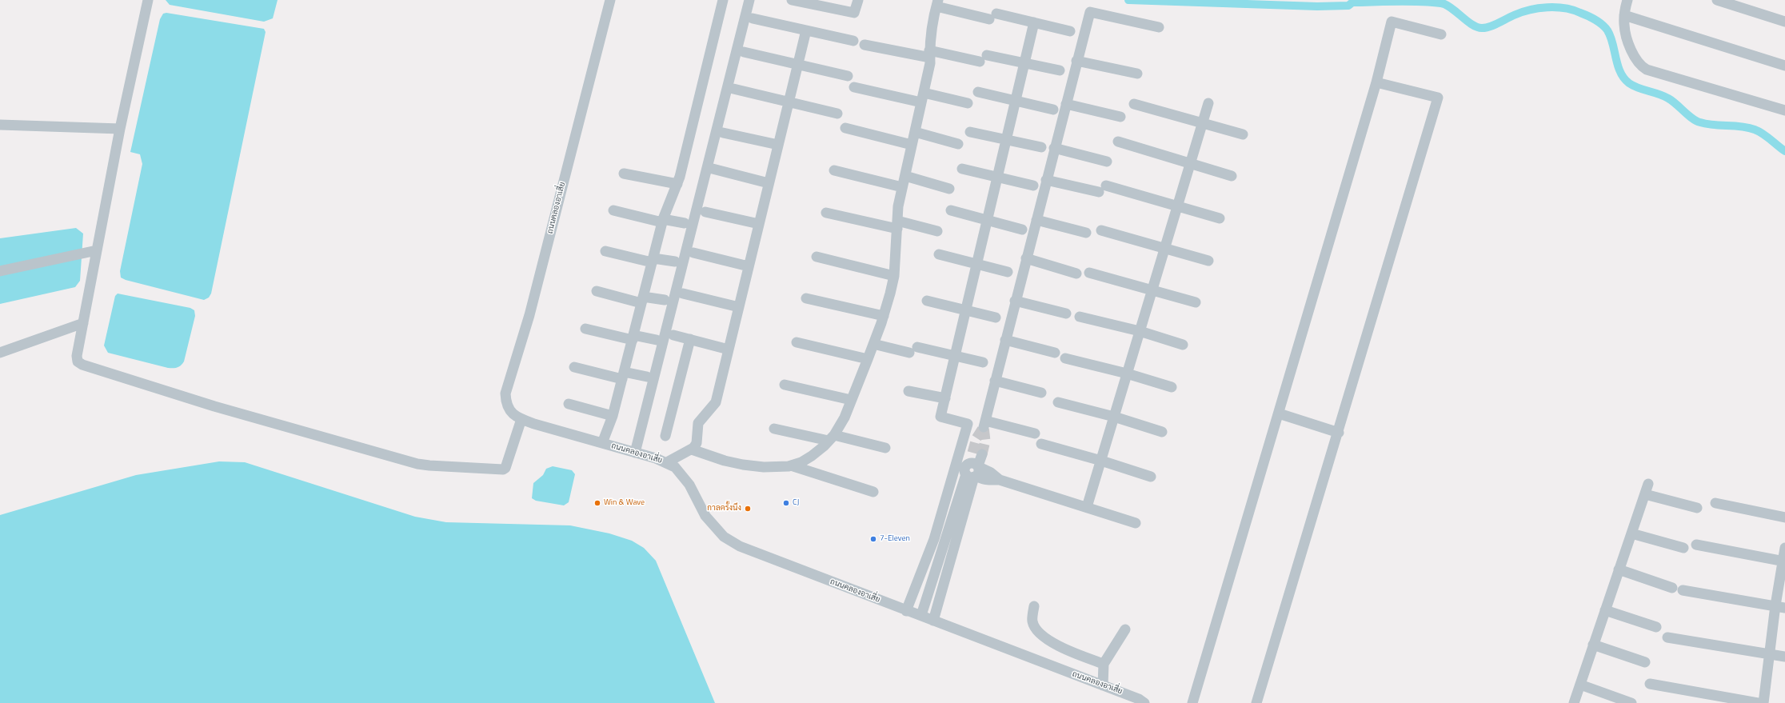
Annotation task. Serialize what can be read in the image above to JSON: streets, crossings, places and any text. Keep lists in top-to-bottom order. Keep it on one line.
{"streets":{"street":["ถนนคลองอาเสี่ย"]},"places":["Win & Wave","CJ","กาลครั้งนึง","7-Eleven"]}
